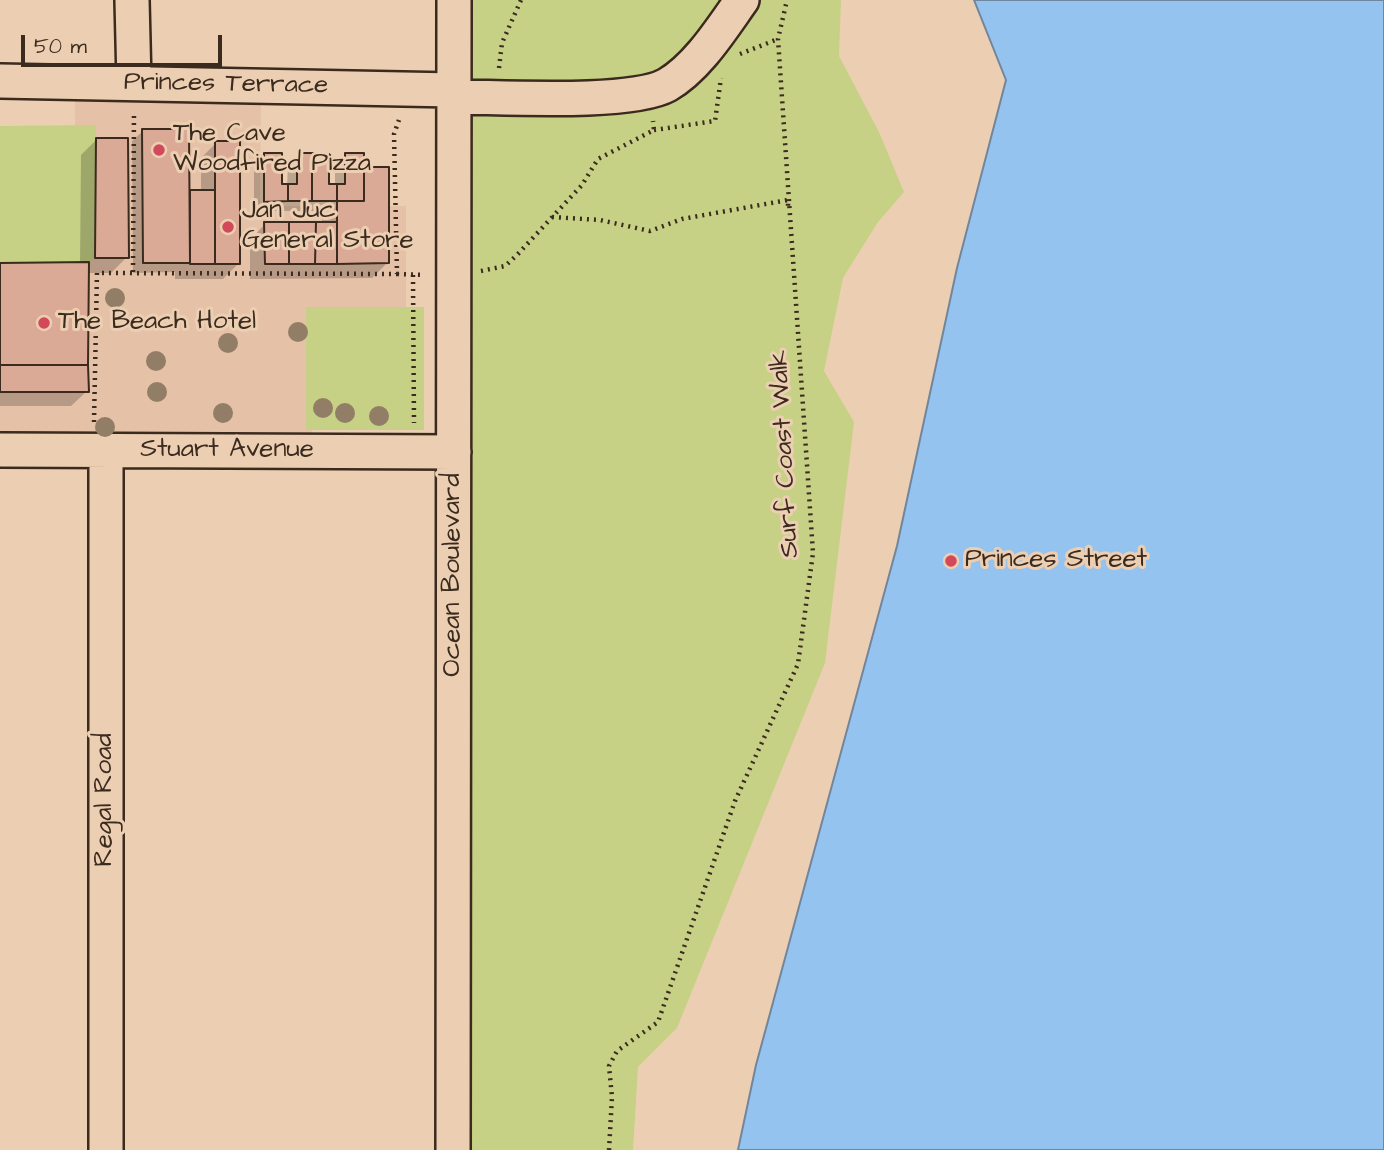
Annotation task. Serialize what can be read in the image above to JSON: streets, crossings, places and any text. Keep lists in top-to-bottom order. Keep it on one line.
{"streets":{"street":["Princes Terrace","Stuart Avenue","Ocean Boulevard","Regal Road"],"path":["Surf Coast Walk"]},"crossings":[["Princes Terrace","Ocean Boulevard"],["Stuart Avenue","Ocean Boulevard"],["Stuart Avenue","Regal Road"]],"places":["The Cave Woodfired Pizza","Jan Juc General Store","The Beach Hotel","Princes Street"],"scale_bar":"50 m"}
